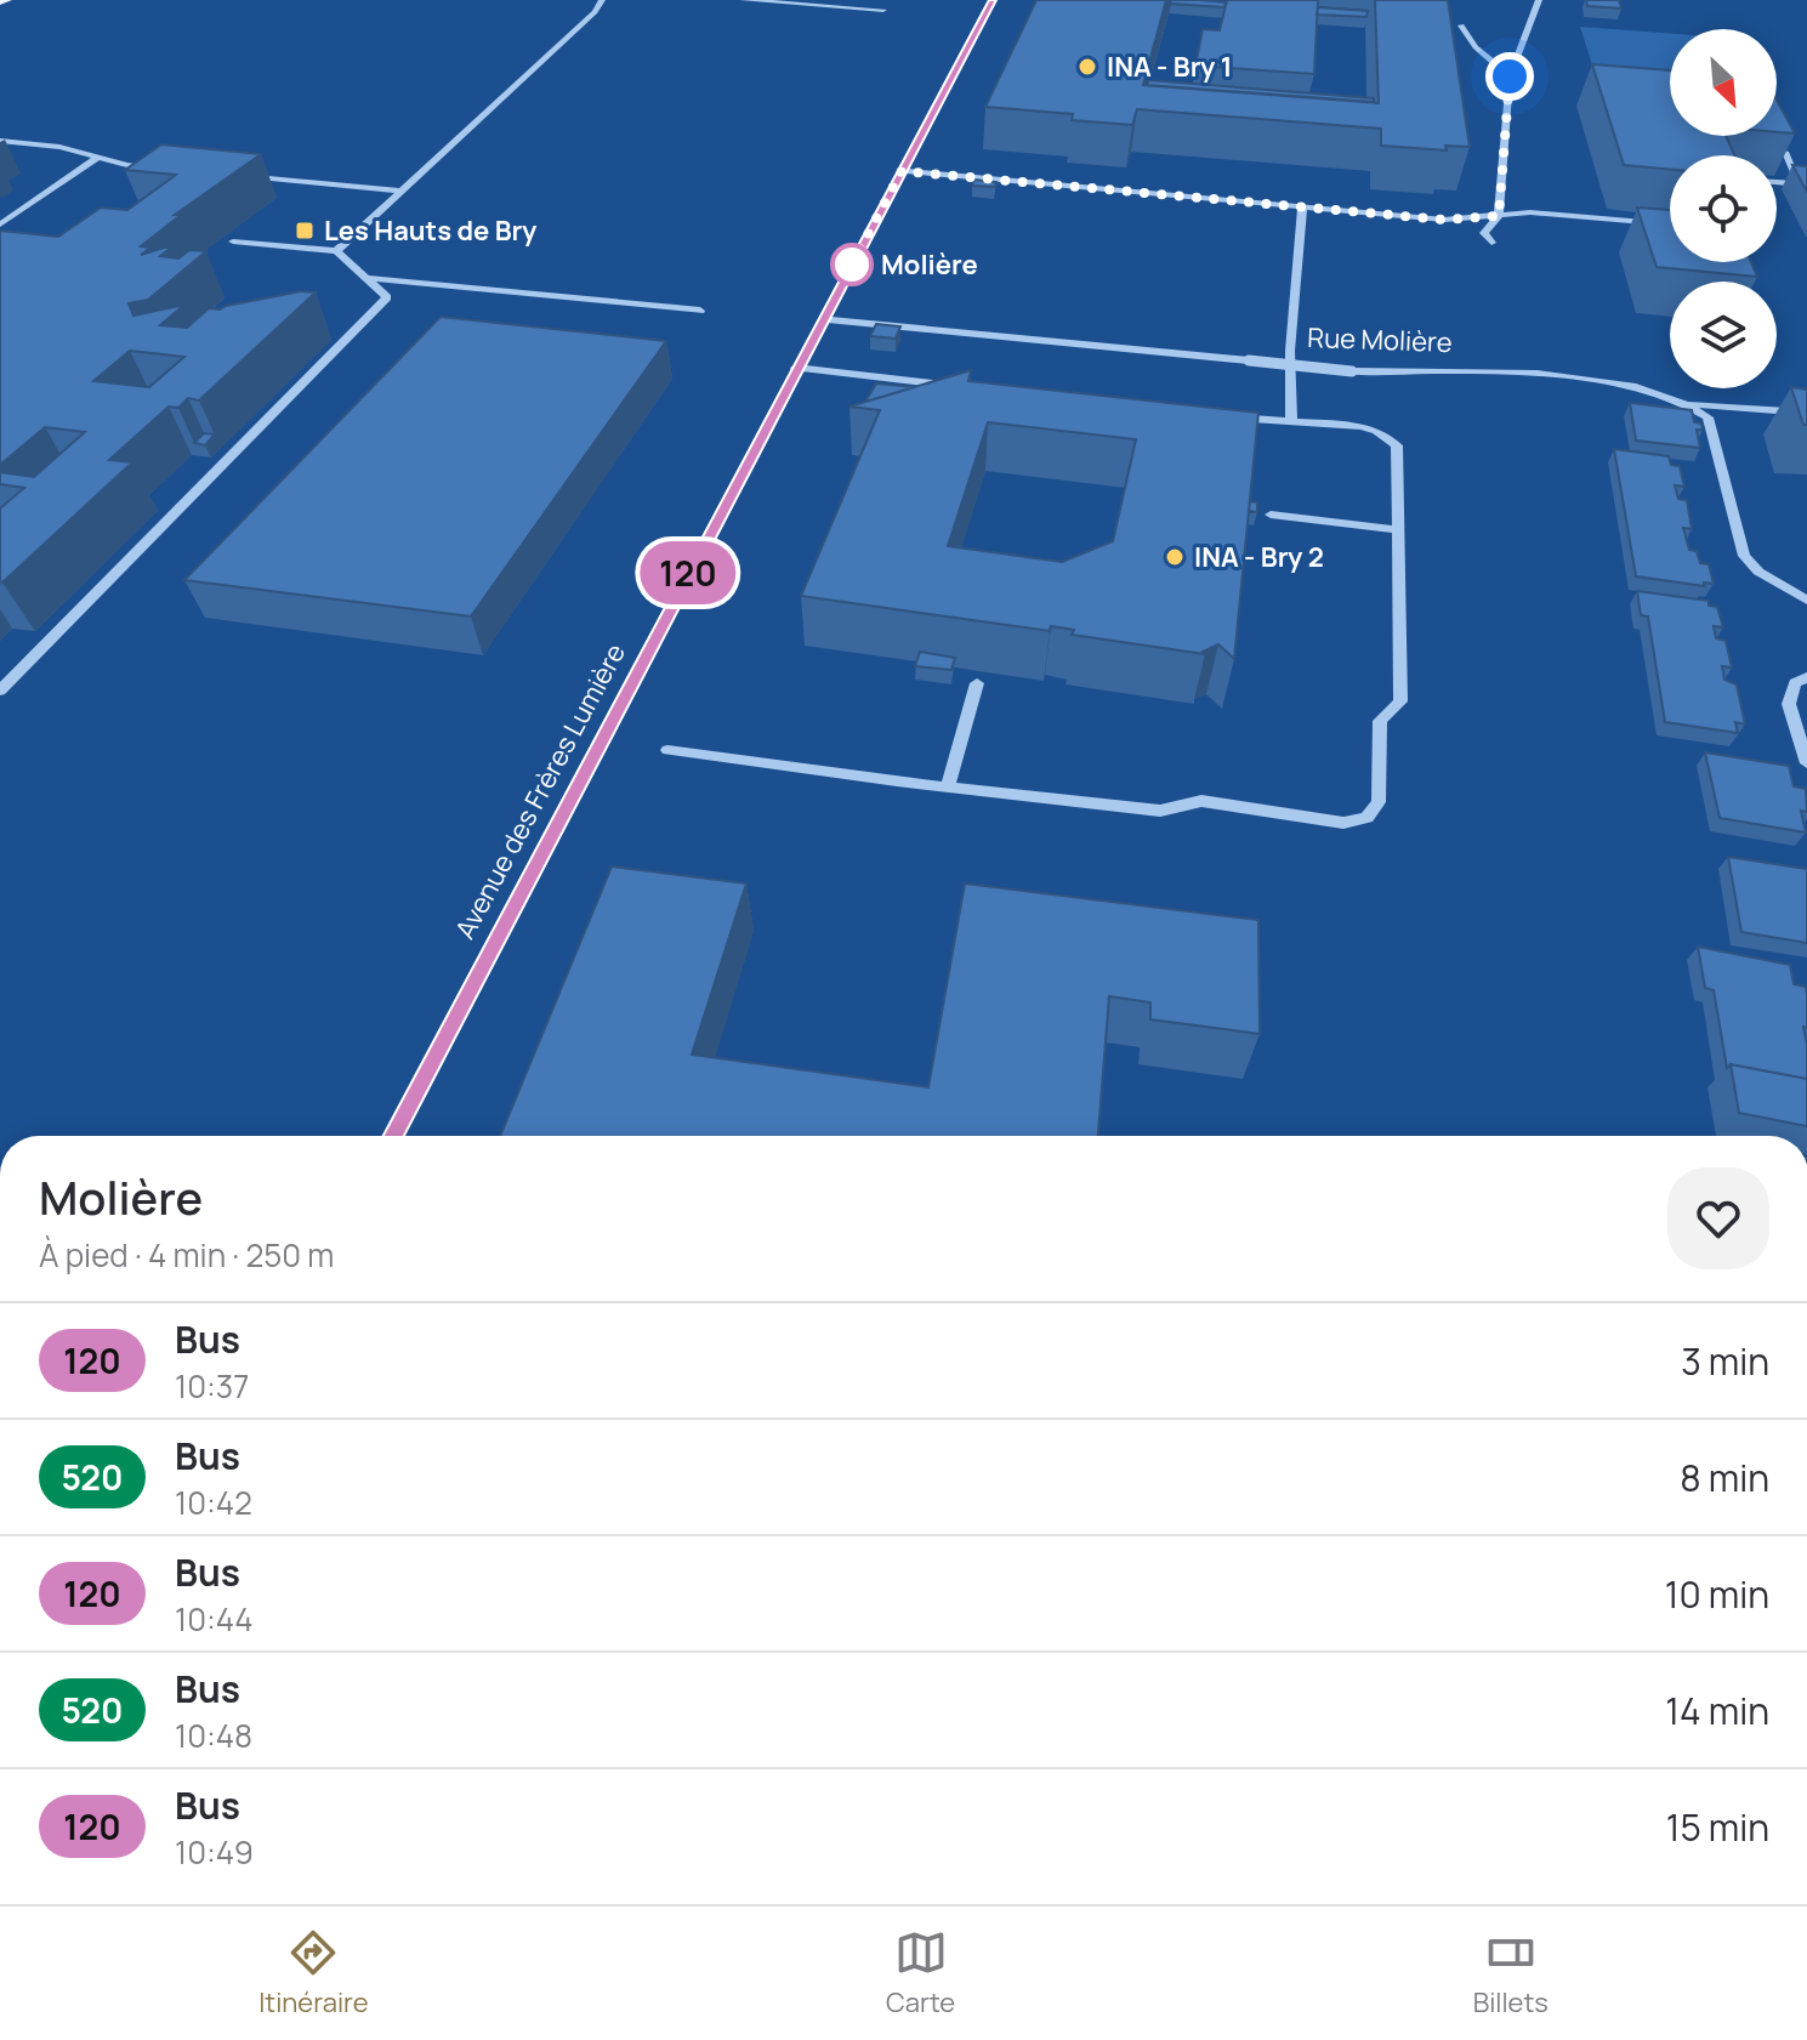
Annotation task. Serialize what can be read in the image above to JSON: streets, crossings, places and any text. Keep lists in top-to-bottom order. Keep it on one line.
{"streets":{"street":["Rue Molière","Avenue des Frères Lumière"]},"crossings":[["Rue Molière","Avenue des Frères Lumière"]],"places":{"other":["INA - Bry 1","Molière","INA - Bry 2"],"transit":["Les Hauts de Bry"]},"lines":["bus line 120"],"north":"bottom right","page":{"on_map":"120","heading":["Molière","À pied · 4 min · 250 m"],"list":[{"mark":"120","name":"Bus","note":"10:37","value":"3 min"},{"mark":"520","name":"Bus","note":"10:42","value":"8 min"},{"mark":"120","name":"Bus","note":"10:44","value":"10 min"},{"mark":"520","name":"Bus","note":"10:48","value":"14 min"},{"mark":"120","name":"Bus","note":"10:49","value":"15 min"}],"tabs":["Itinéraire","Carte","Billets"]}}
